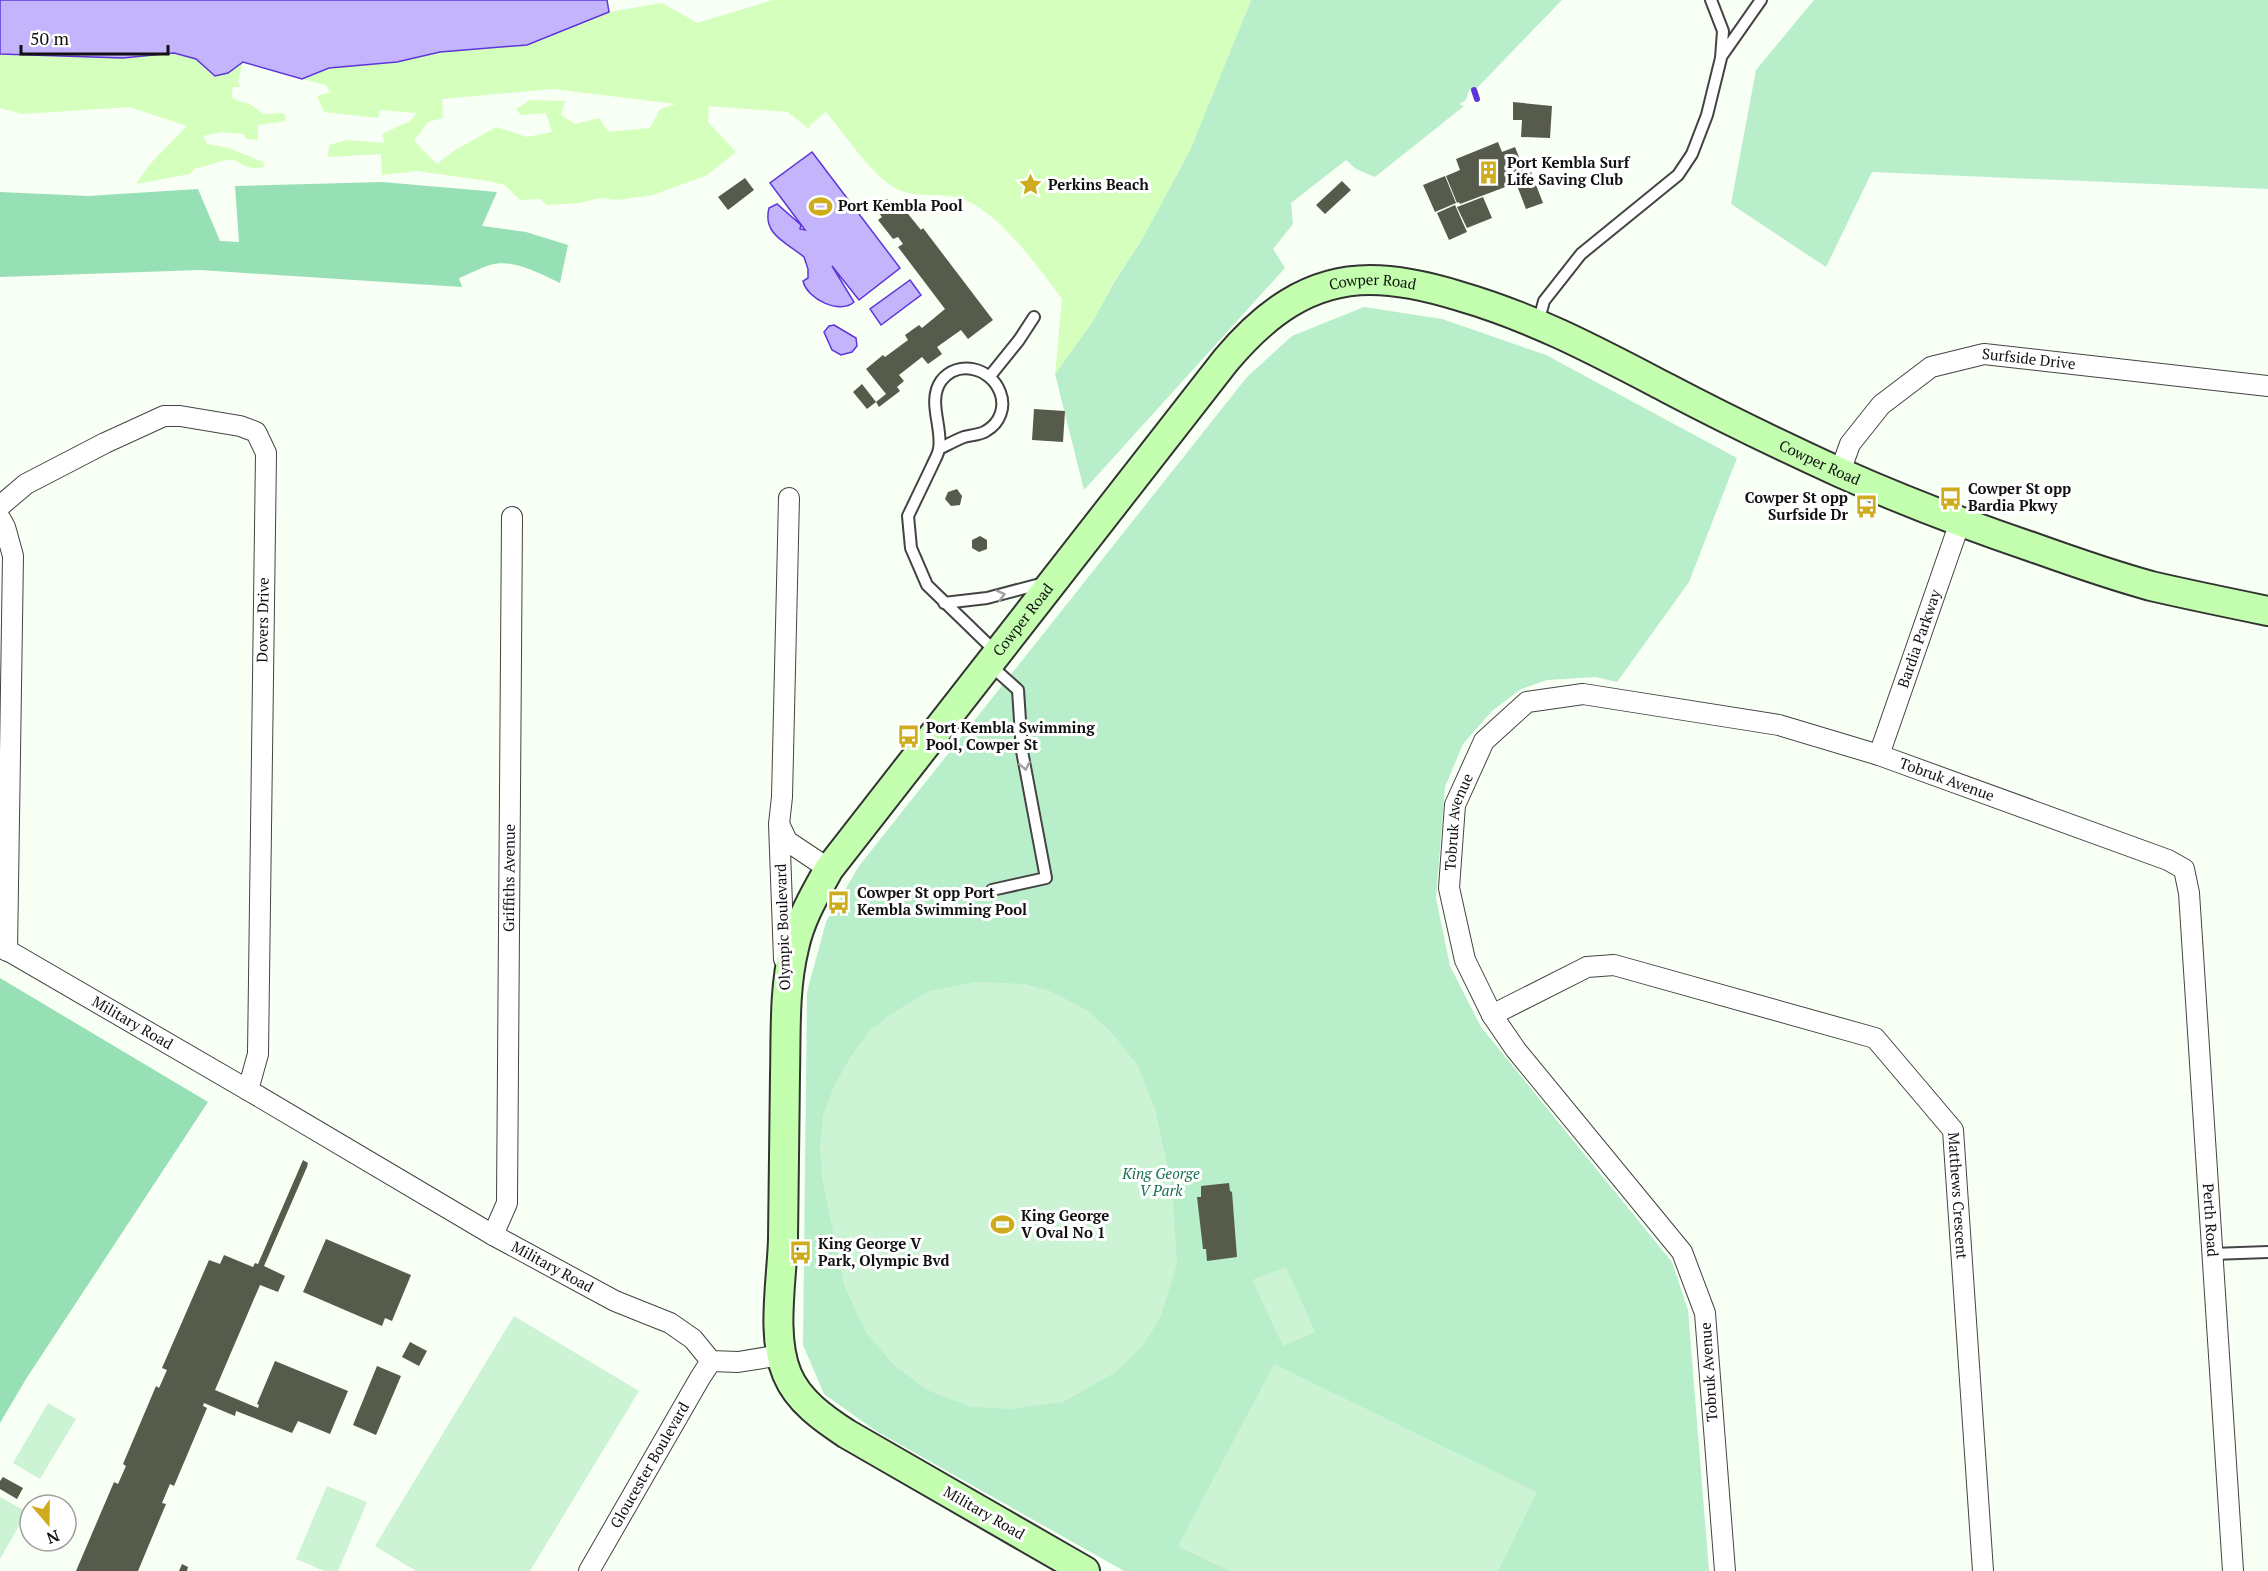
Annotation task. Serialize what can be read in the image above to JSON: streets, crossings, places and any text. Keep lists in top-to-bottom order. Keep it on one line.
{"streets":{"main road":["Cowper Road","Olympic Boulevard","Military Road"],"street":["Surfside Drive","Dovers Drive","Bardia Parkway","Tobruk Avenue","Griffiths Avenue","Matthews Crescent","Perth Road","Gloucester Boulevard"]},"crossings":[["Cowper Road","Surfside Drive"],["Cowper Road","Bardia Parkway"],["Cowper Road","Olympic Boulevard"],["Dovers Drive","Military Road"],["Bardia Parkway","Tobruk Avenue"],["Tobruk Avenue","Matthews Crescent"],["Tobruk Avenue","Perth Road"],["Griffiths Avenue","Military Road"],["Olympic Boulevard","Military Road"],["Military Road","Gloucester Boulevard"]],"parks":["King George V Park"],"places":{"building":["Port Kembla Surf Life Saving Club"],"place":["Perkins Beach"],"sports":["Port Kembla Pool","King George V Oval No 1"],"bus stop":["Cowper St opp Bardia Pkwy","Cowper St opp Surfside Dr","Port Kembla Swimming Pool, Cowper St","Cowper St opp Port Kembla Swimming Pool","King George V Park, Olympic Bvd"]},"scale_bar":"50 m","north":"bottom"}
